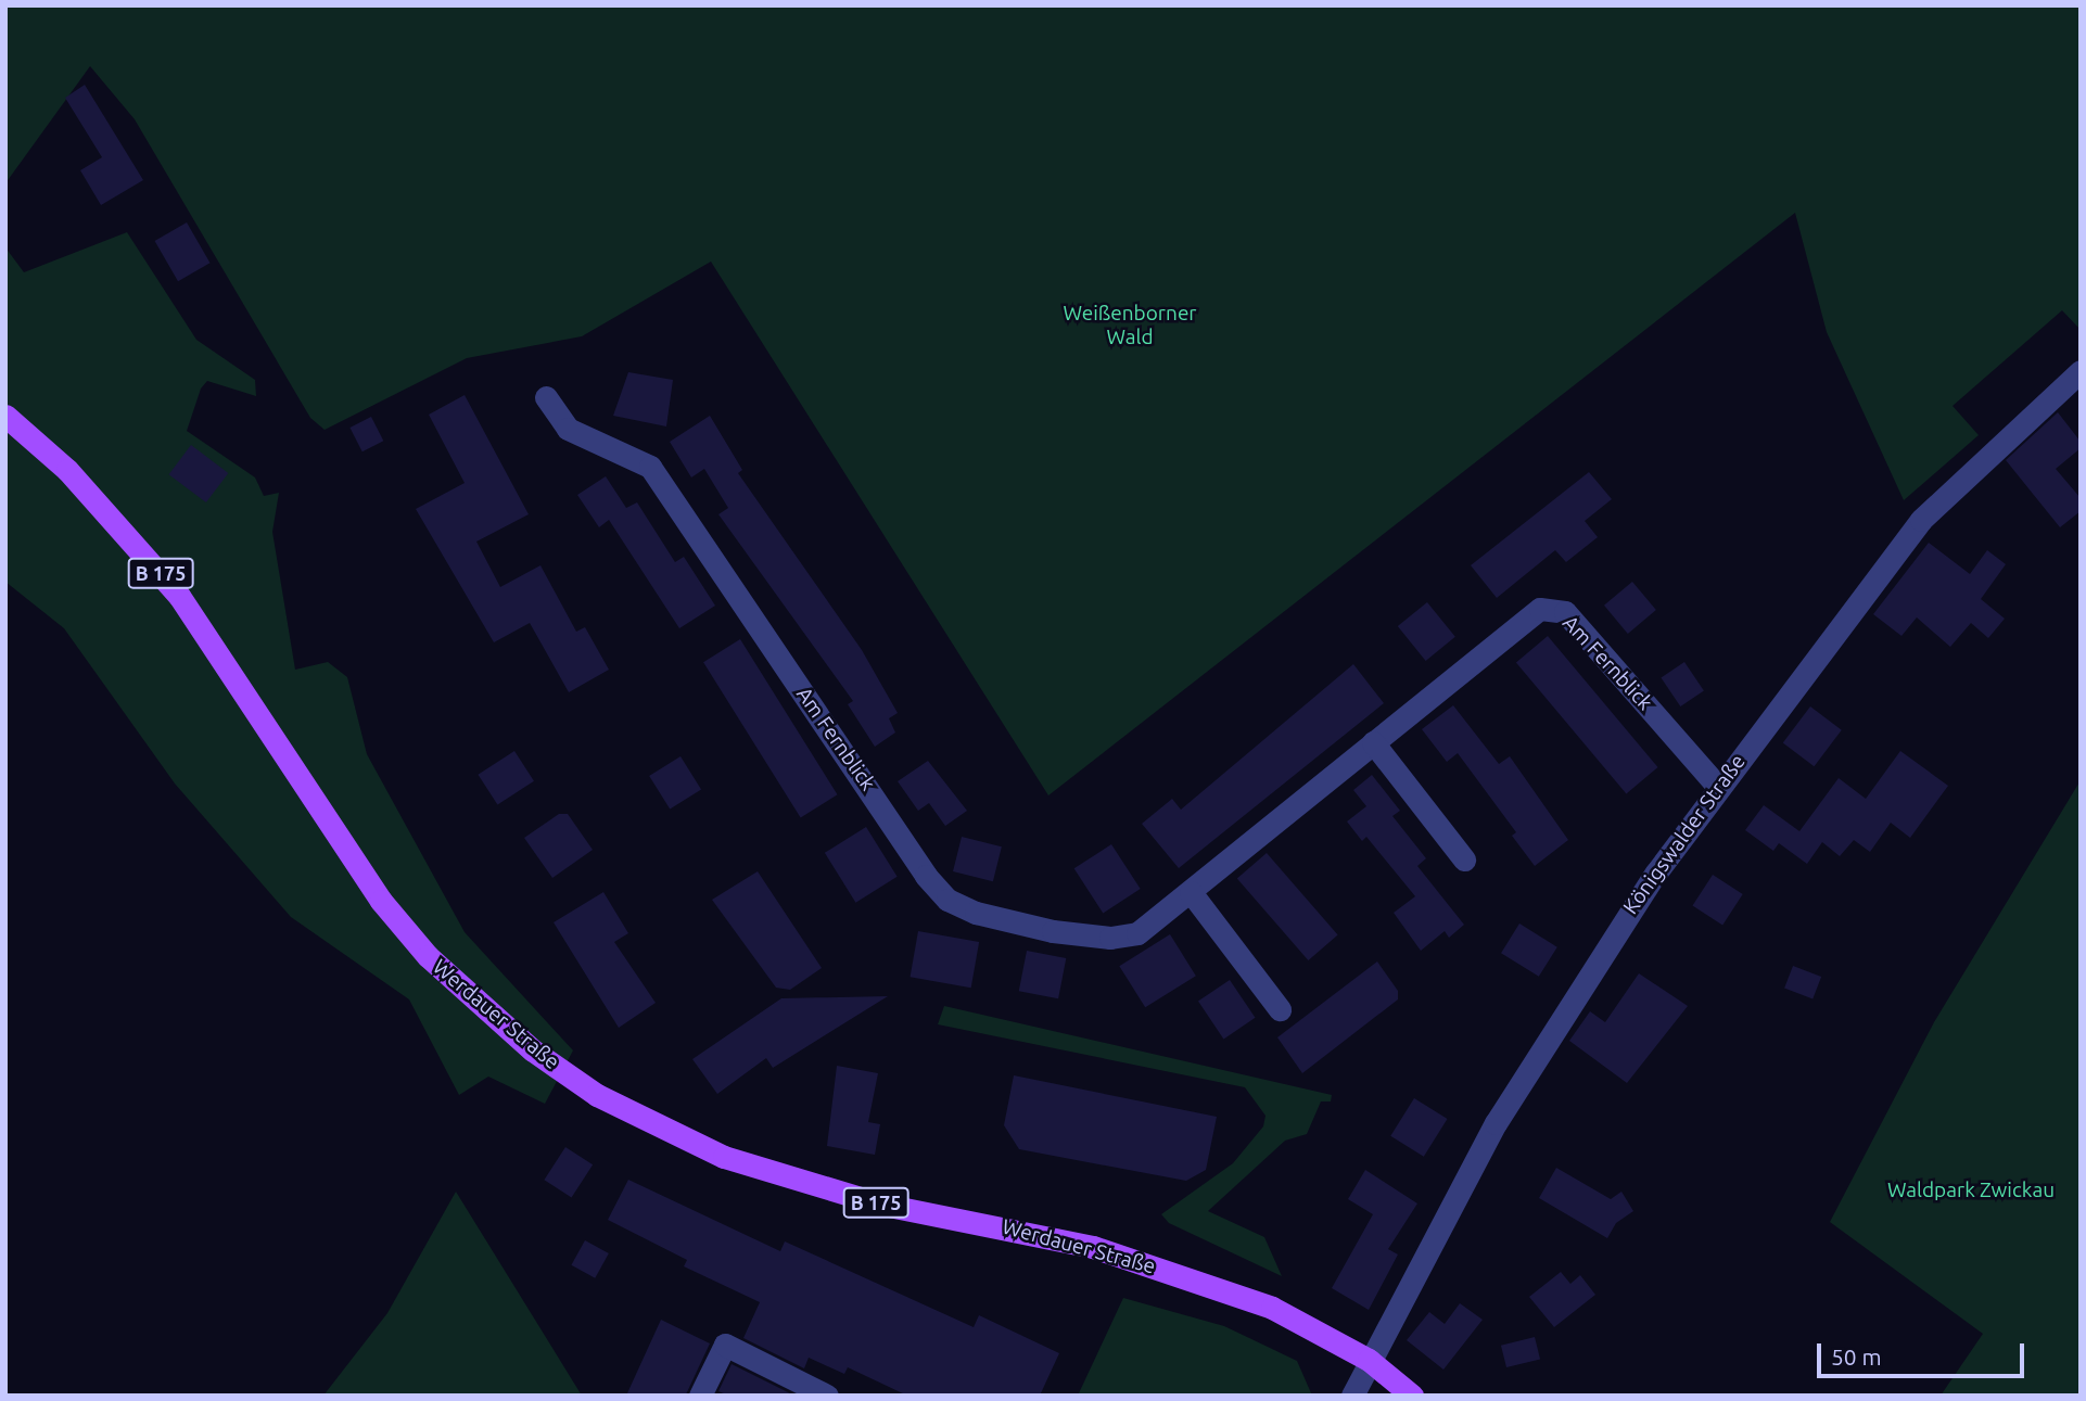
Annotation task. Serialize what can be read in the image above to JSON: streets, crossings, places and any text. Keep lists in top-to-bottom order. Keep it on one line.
{"streets":{"main road":["B 175","Werdauer Straße"],"street":["Am Fernblick","Königswalder Straße"]},"crossings":[["Am Fernblick","Königswalder Straße"],["Königswalder Straße","Werdauer Straße"]],"parks":["Weißenborner Wald","Waldpark Zwickau"],"scale_bar":"50 m"}
